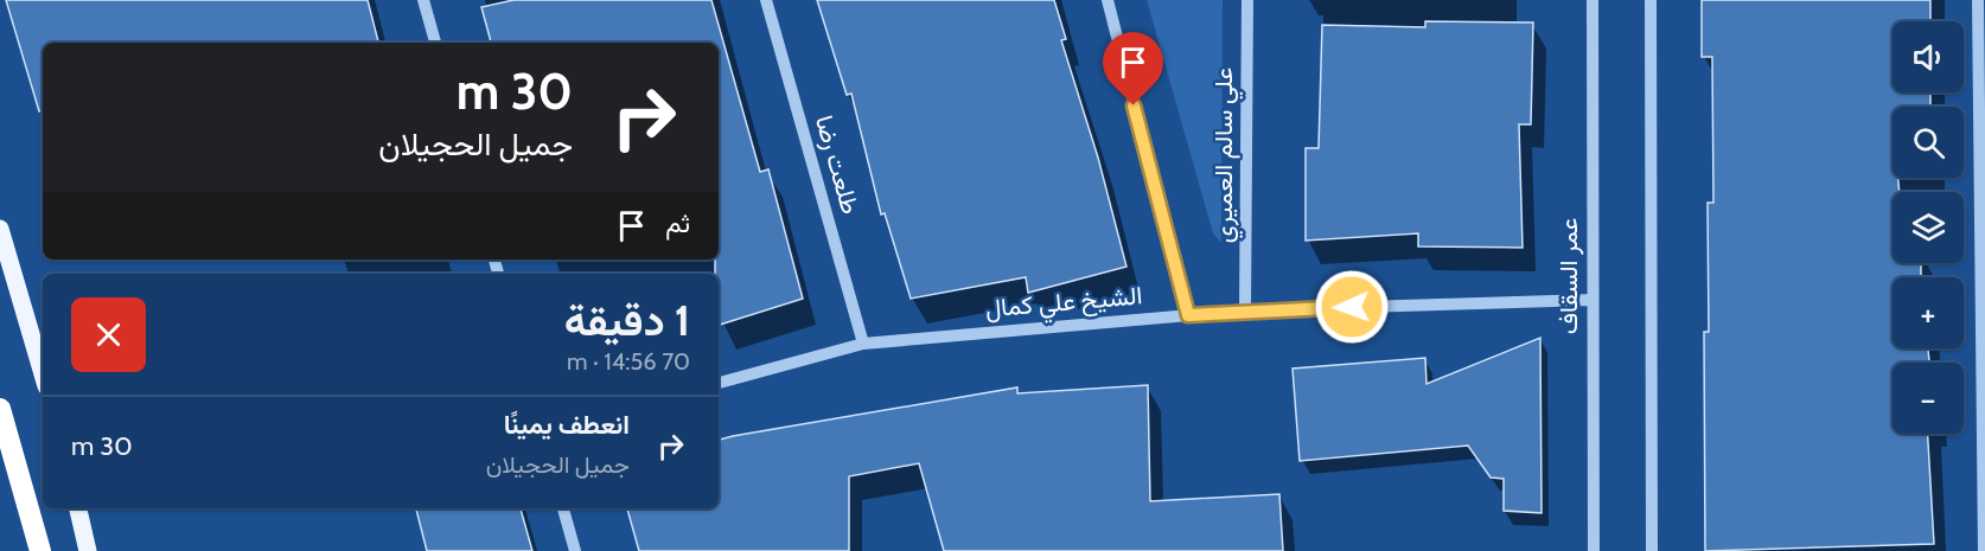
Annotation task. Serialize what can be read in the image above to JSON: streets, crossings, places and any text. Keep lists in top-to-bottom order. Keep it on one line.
{"streets":{"street":["علي سالم العميري","طلعت رضا","عمر السقاف","الشيخ علي كمال"]},"crossings":[["علي سالم العميري","الشيخ علي كمال"],["طلعت رضا","الشيخ علي كمال"],["عمر السقاف","الشيخ علي كمال"]],"page":{"map_buttons":["+","−"],"turn":["30 m","جميل الحجيلان"],"then":"ثم","heading":["1 دقيقة","70 m · 14:56"],"list":[{"name":"انعطف يمينًا","note":"جميل الحجيلان","value":"30 m"}]}}
